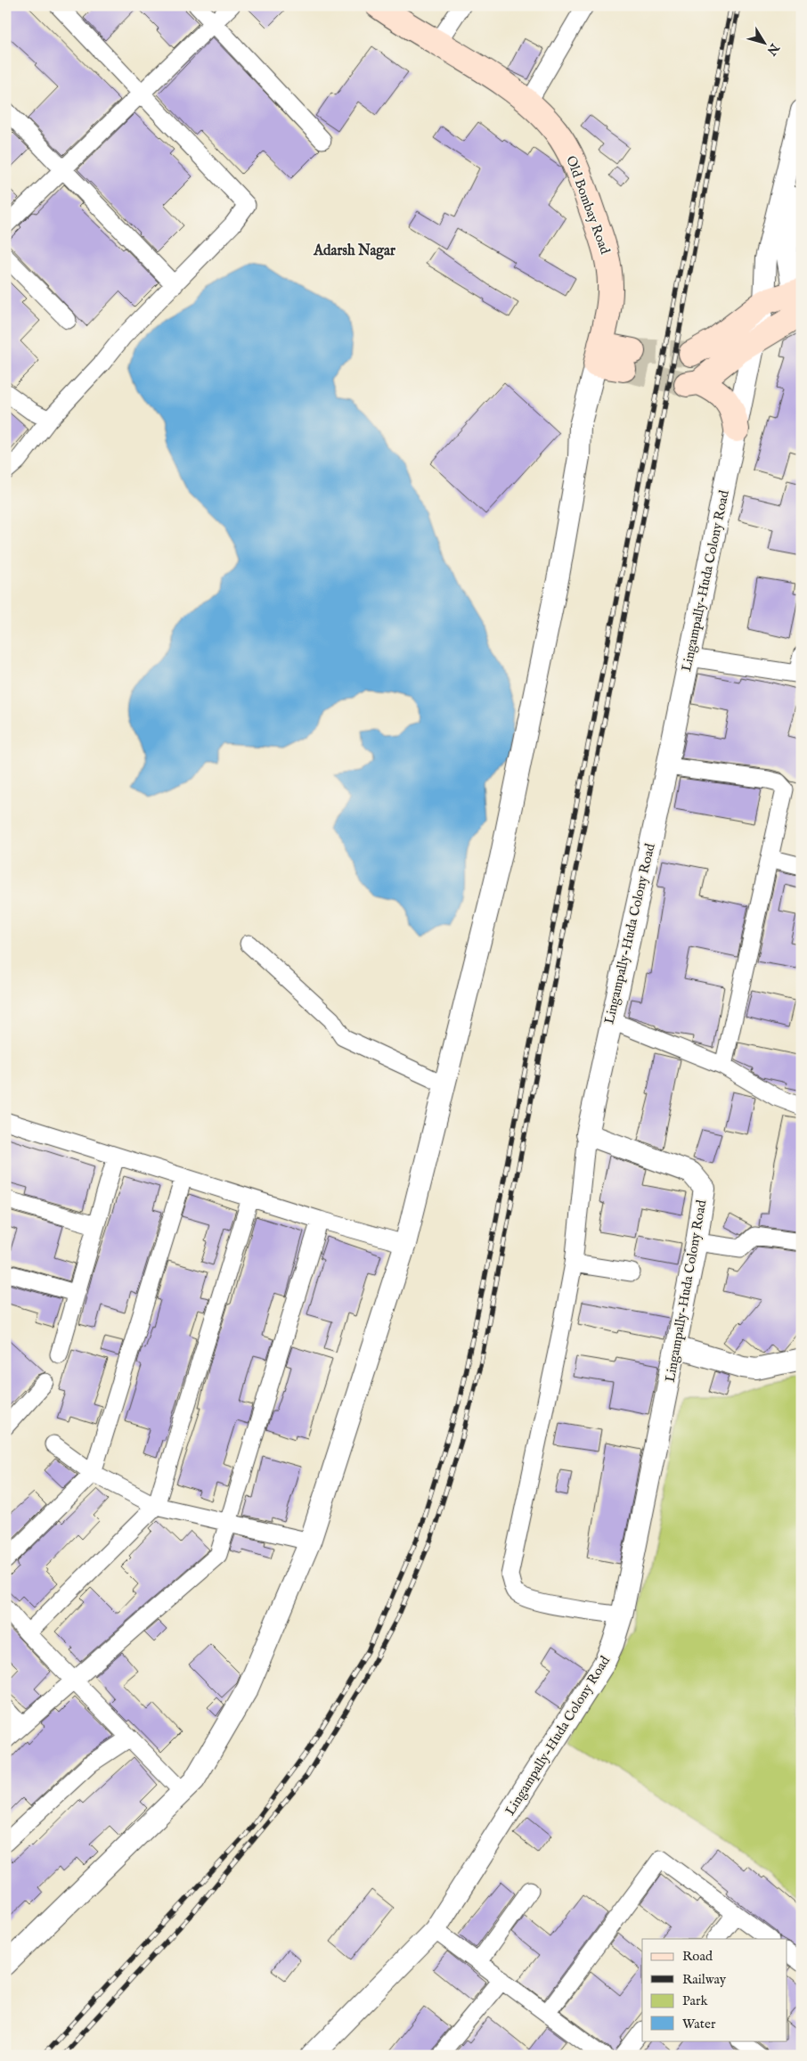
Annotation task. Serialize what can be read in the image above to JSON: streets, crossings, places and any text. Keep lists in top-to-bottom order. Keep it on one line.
{"streets":{"main road":["Old Bombay Road"],"street":["Lingampally-Huda Colony Road"]},"districts":["Adarsh Nagar"],"legend":["Road","Railway","Park","Water"],"north":"bottom right"}
